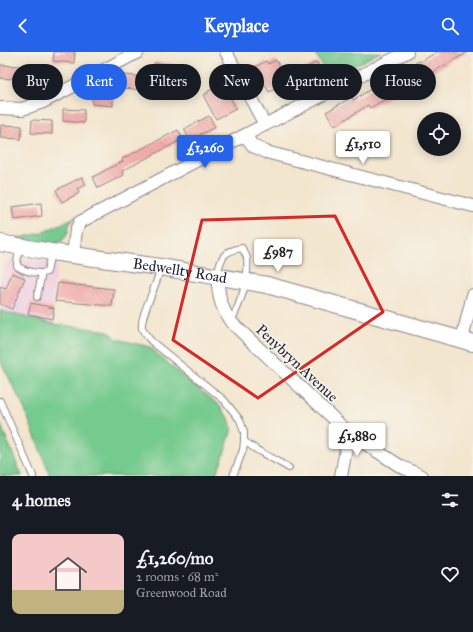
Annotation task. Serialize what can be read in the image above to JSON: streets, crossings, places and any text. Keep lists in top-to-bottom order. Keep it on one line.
{"streets":{"street":["Bedwellty Road","Penybryn Avenue"]},"crossings":[["Bedwellty Road","Penybryn Avenue"]],"page":{"header":"Keyplace","chip":["Buy","Rent","Filters","New","Apartment","House"],"price":["£1,510","£1,260","£987","£1,880"],"heading":"4 homes","list":[{"name":"£1,260/mo","note":"2 rooms · 68 m² · Greenwood Road"}]}}
